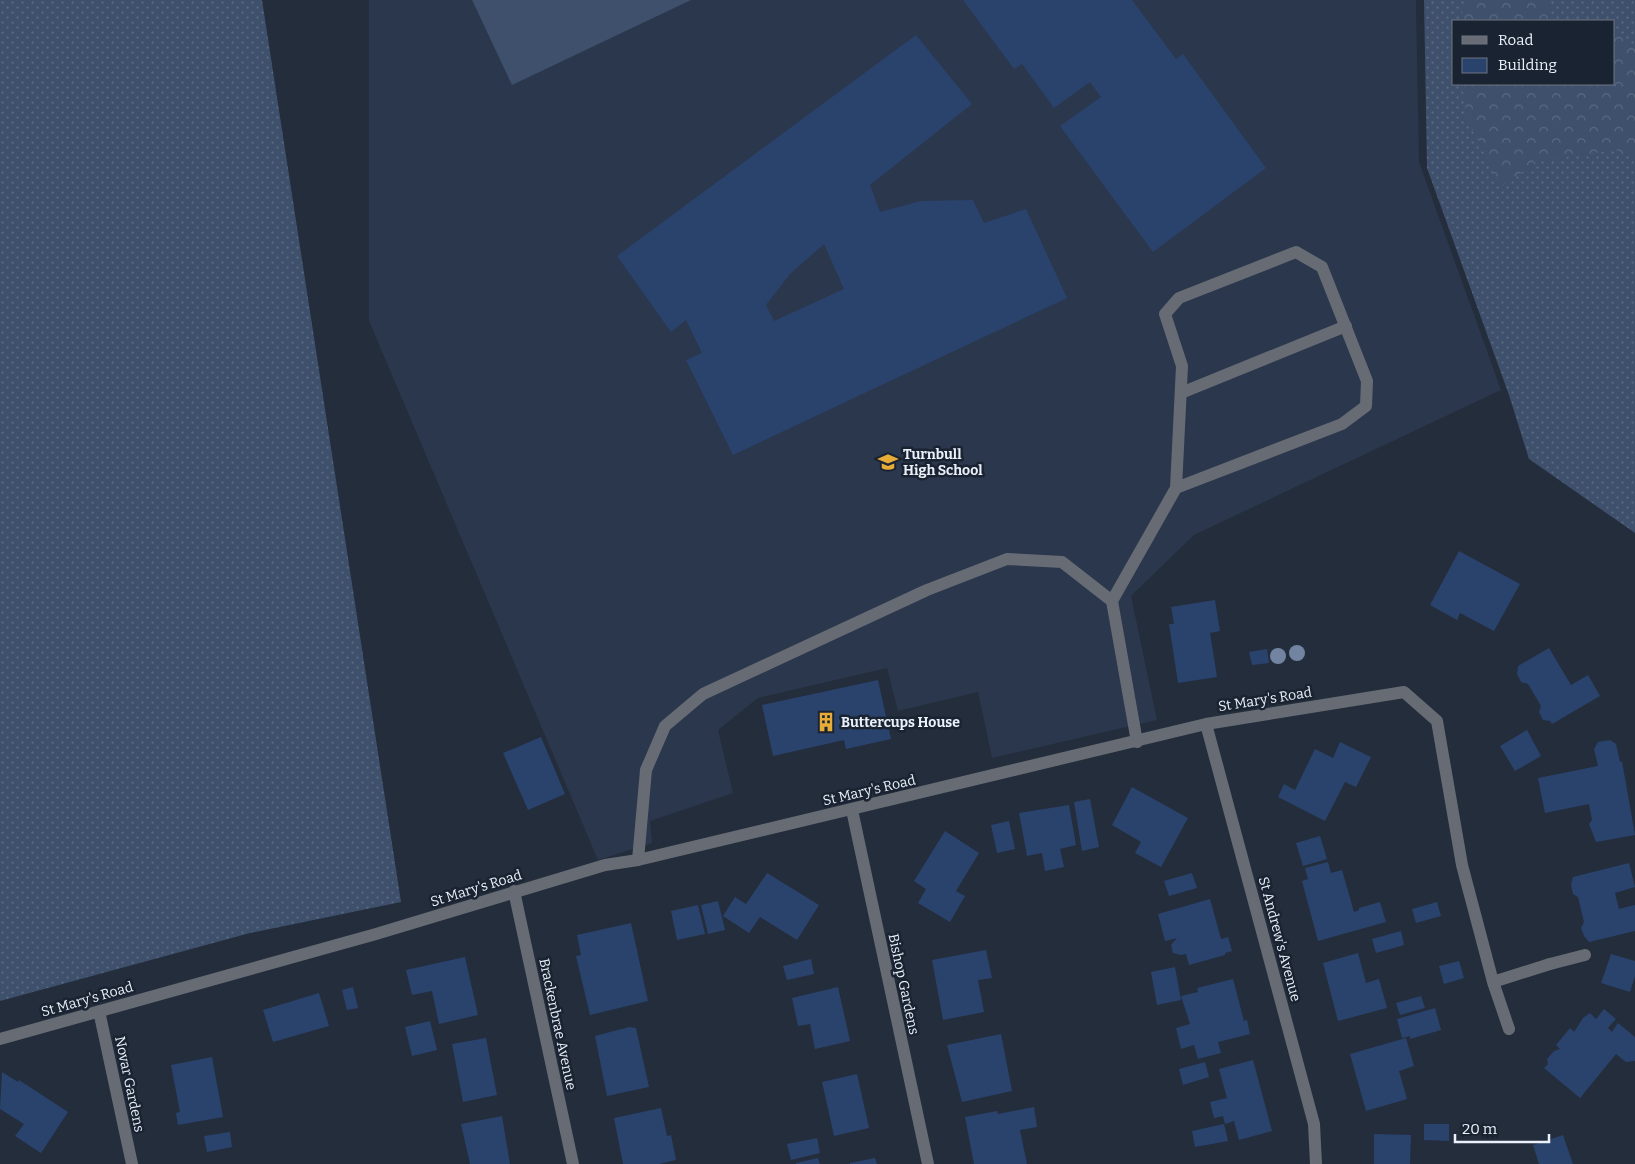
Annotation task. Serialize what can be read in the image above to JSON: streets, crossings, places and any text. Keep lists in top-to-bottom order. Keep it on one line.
{"streets":{"street":["St Mary's Road","St Andrew's Avenue","Bishop Gardens","Brackenbrae Avenue","Novar Gardens"]},"crossings":[["St Mary's Road","St Andrew's Avenue"],["St Mary's Road","Bishop Gardens"],["St Mary's Road","Brackenbrae Avenue"],["St Mary's Road","Novar Gardens"]],"places":{"school or university":["Turnbull High School"],"building":["Buttercups House"]},"legend":["Road","Building"],"scale_bar":"20 m"}
